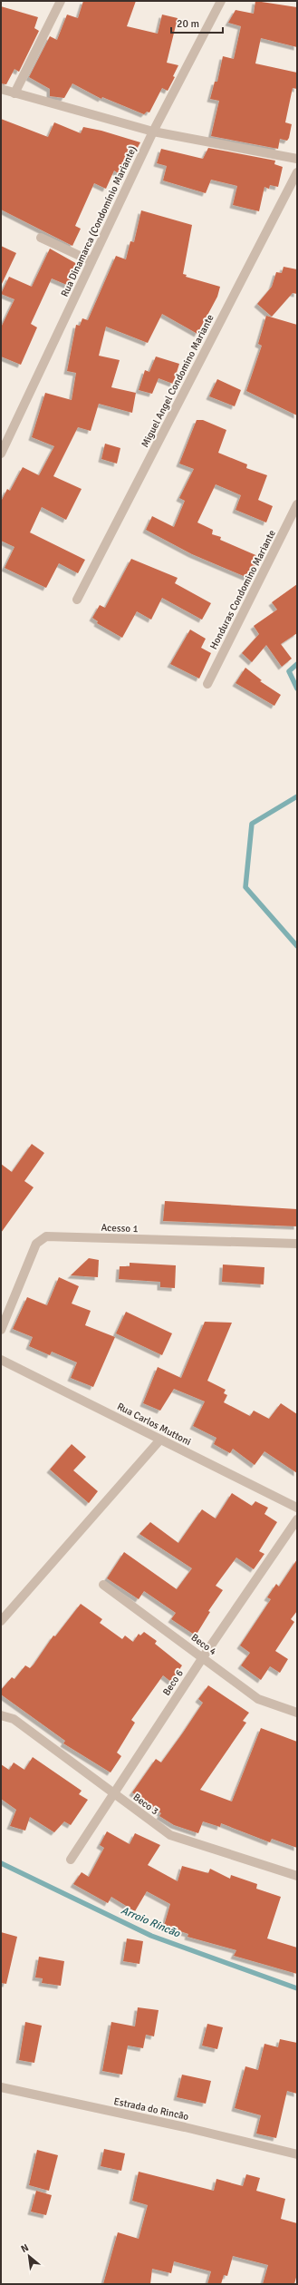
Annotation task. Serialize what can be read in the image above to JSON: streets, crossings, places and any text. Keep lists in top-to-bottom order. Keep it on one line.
{"streets":{"street":["Rua Dinamarca (Condomínio Mariante)","Miguel Angel Condomino Mariante","Honduras Condomino Mariante","Acesso 1","Rua Carlos Muttoni","Beco 4","Beco 6","Beco 3","Estrada do Rincão"]},"crossings":[["Beco 4","Beco 6"],["Beco 6","Beco 3"]],"water":["Arroio Rincão"],"scale_bar":"20 m","north":"top left"}
